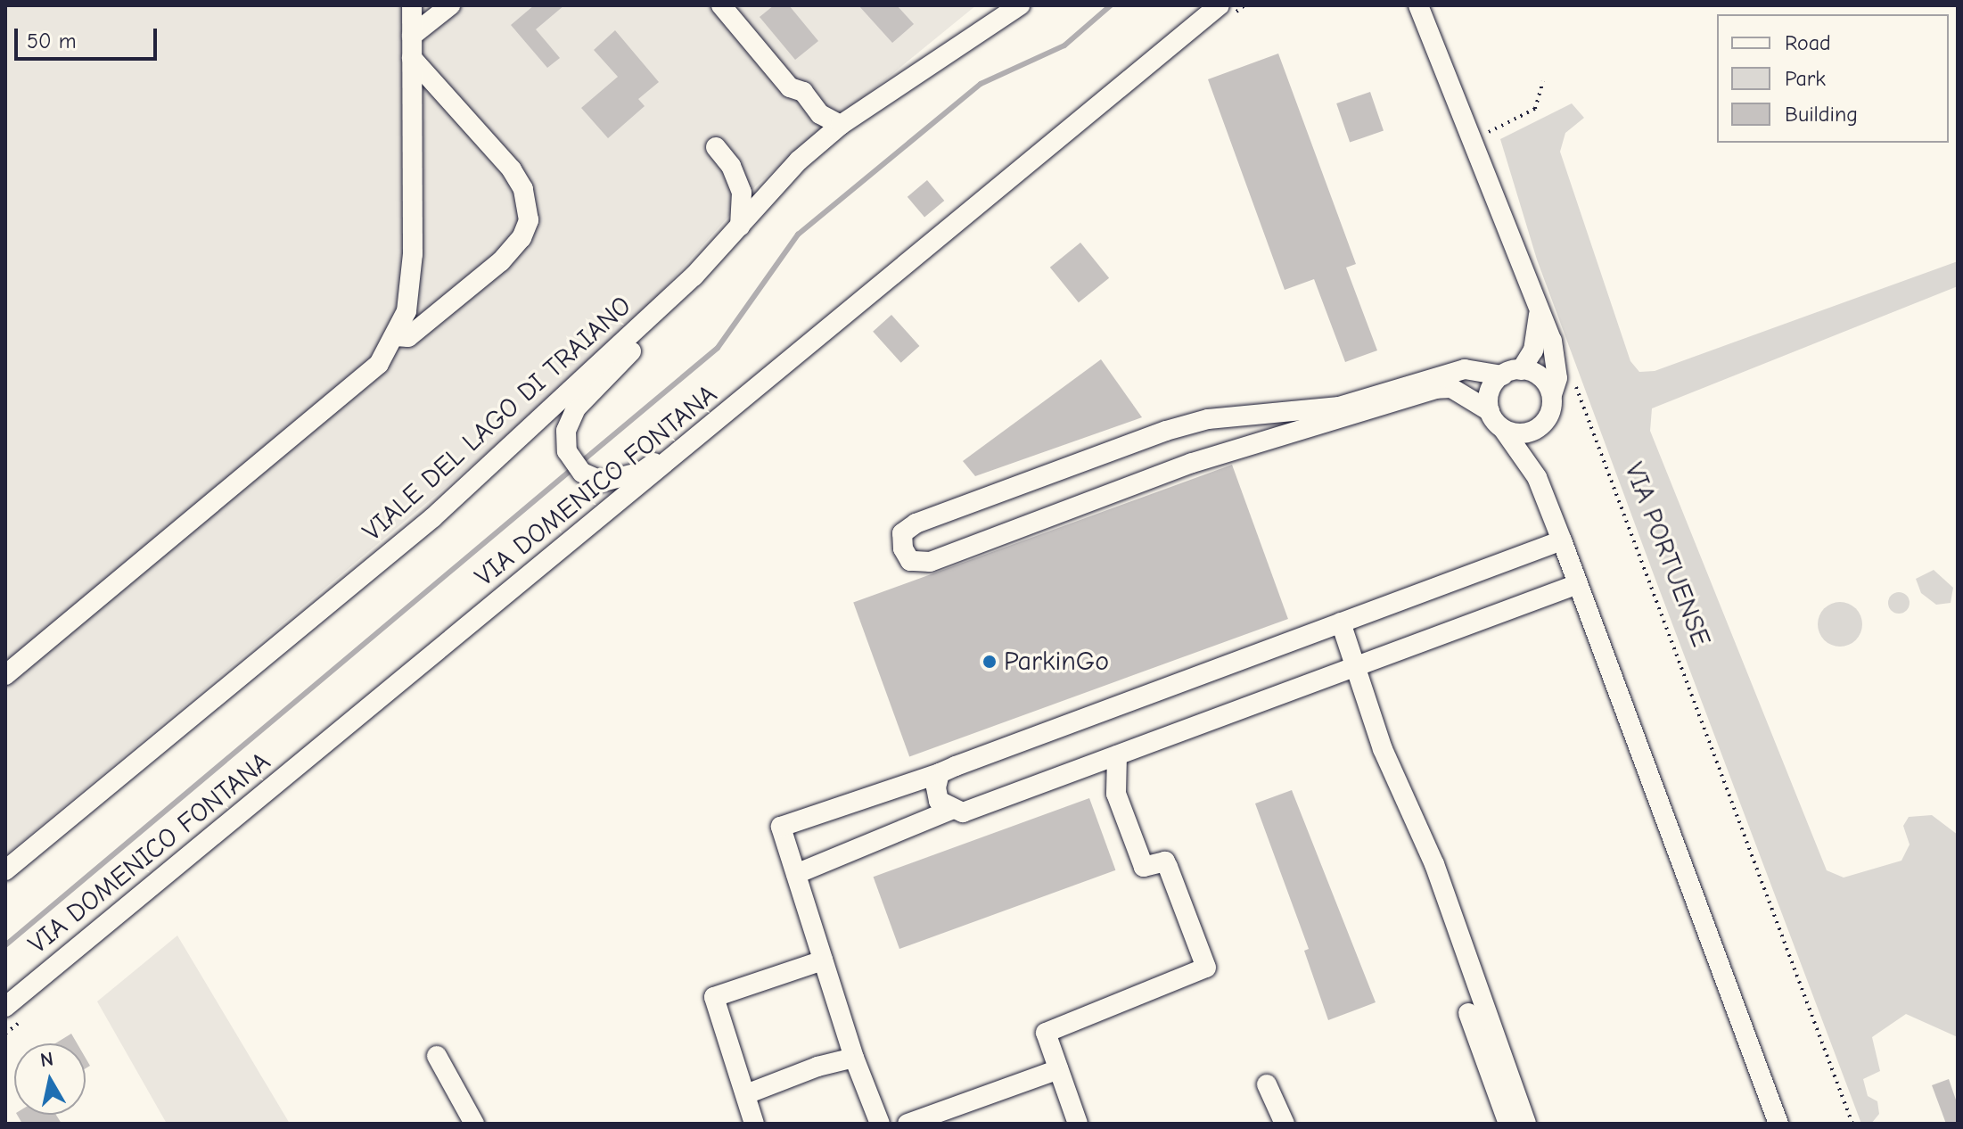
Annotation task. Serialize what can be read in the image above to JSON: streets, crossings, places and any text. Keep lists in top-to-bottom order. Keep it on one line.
{"streets":{"street":["VIALE DEL LAGO DI TRAIANO","VIA DOMENICO FONTANA"],"path":["VIA PORTUENSE"]},"places":["ParkinGo"],"legend":["Road","Park","Building"],"scale_bar":"50 m","north":"top"}
